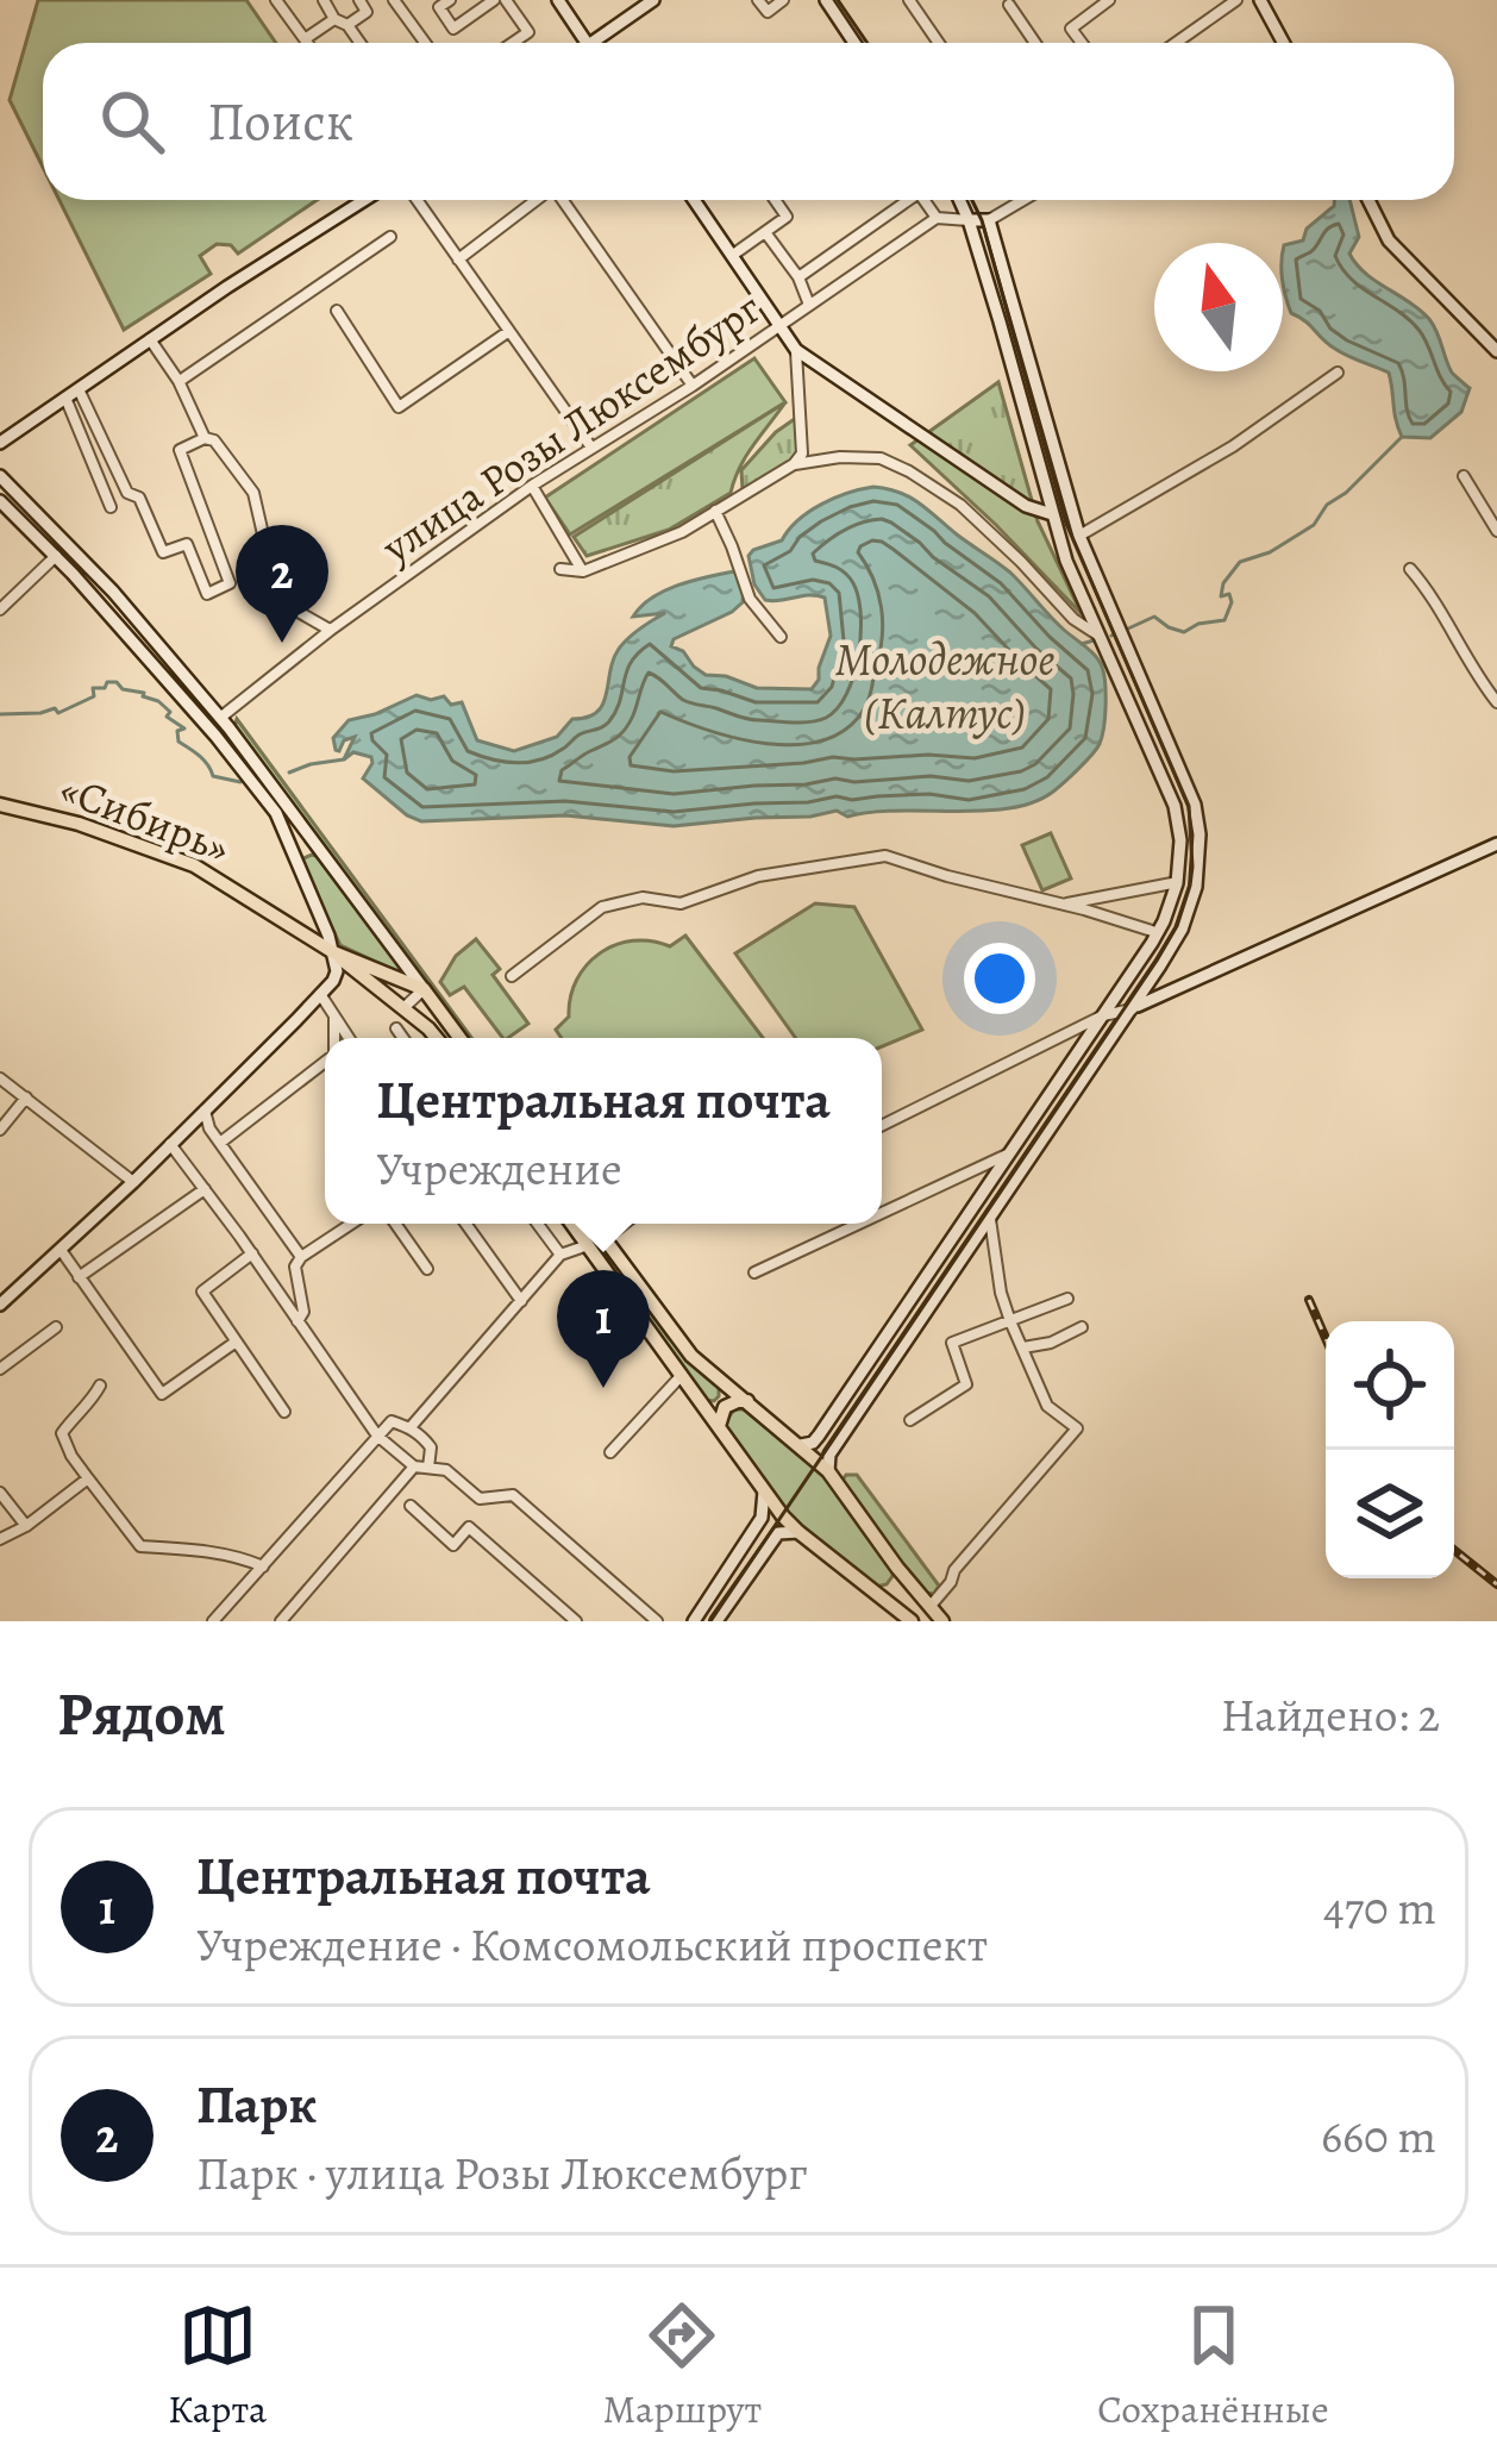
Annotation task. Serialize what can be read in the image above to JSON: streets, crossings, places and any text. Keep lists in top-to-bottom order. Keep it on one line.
{"streets":{"main road":["«Сибирь»"],"street":["улица Розы Люксембург"]},"water":["Молодежное (Калтус)"],"north":"top","page":{"search":"Поиск","pins":["2","1"],"popup":["Центральная почта","Учреждение"],"heading":["Рядом","Найдено: 2"],"list":[{"mark":"1","name":"Центральная почта","note":"Учреждение · Комсомольский проспект","value":"470 m"},{"mark":"2","name":"Парк","note":"Парк · улица Розы Люксембург","value":"660 m"}],"nav":["Карта","Маршрут","Сохранённые"]}}
